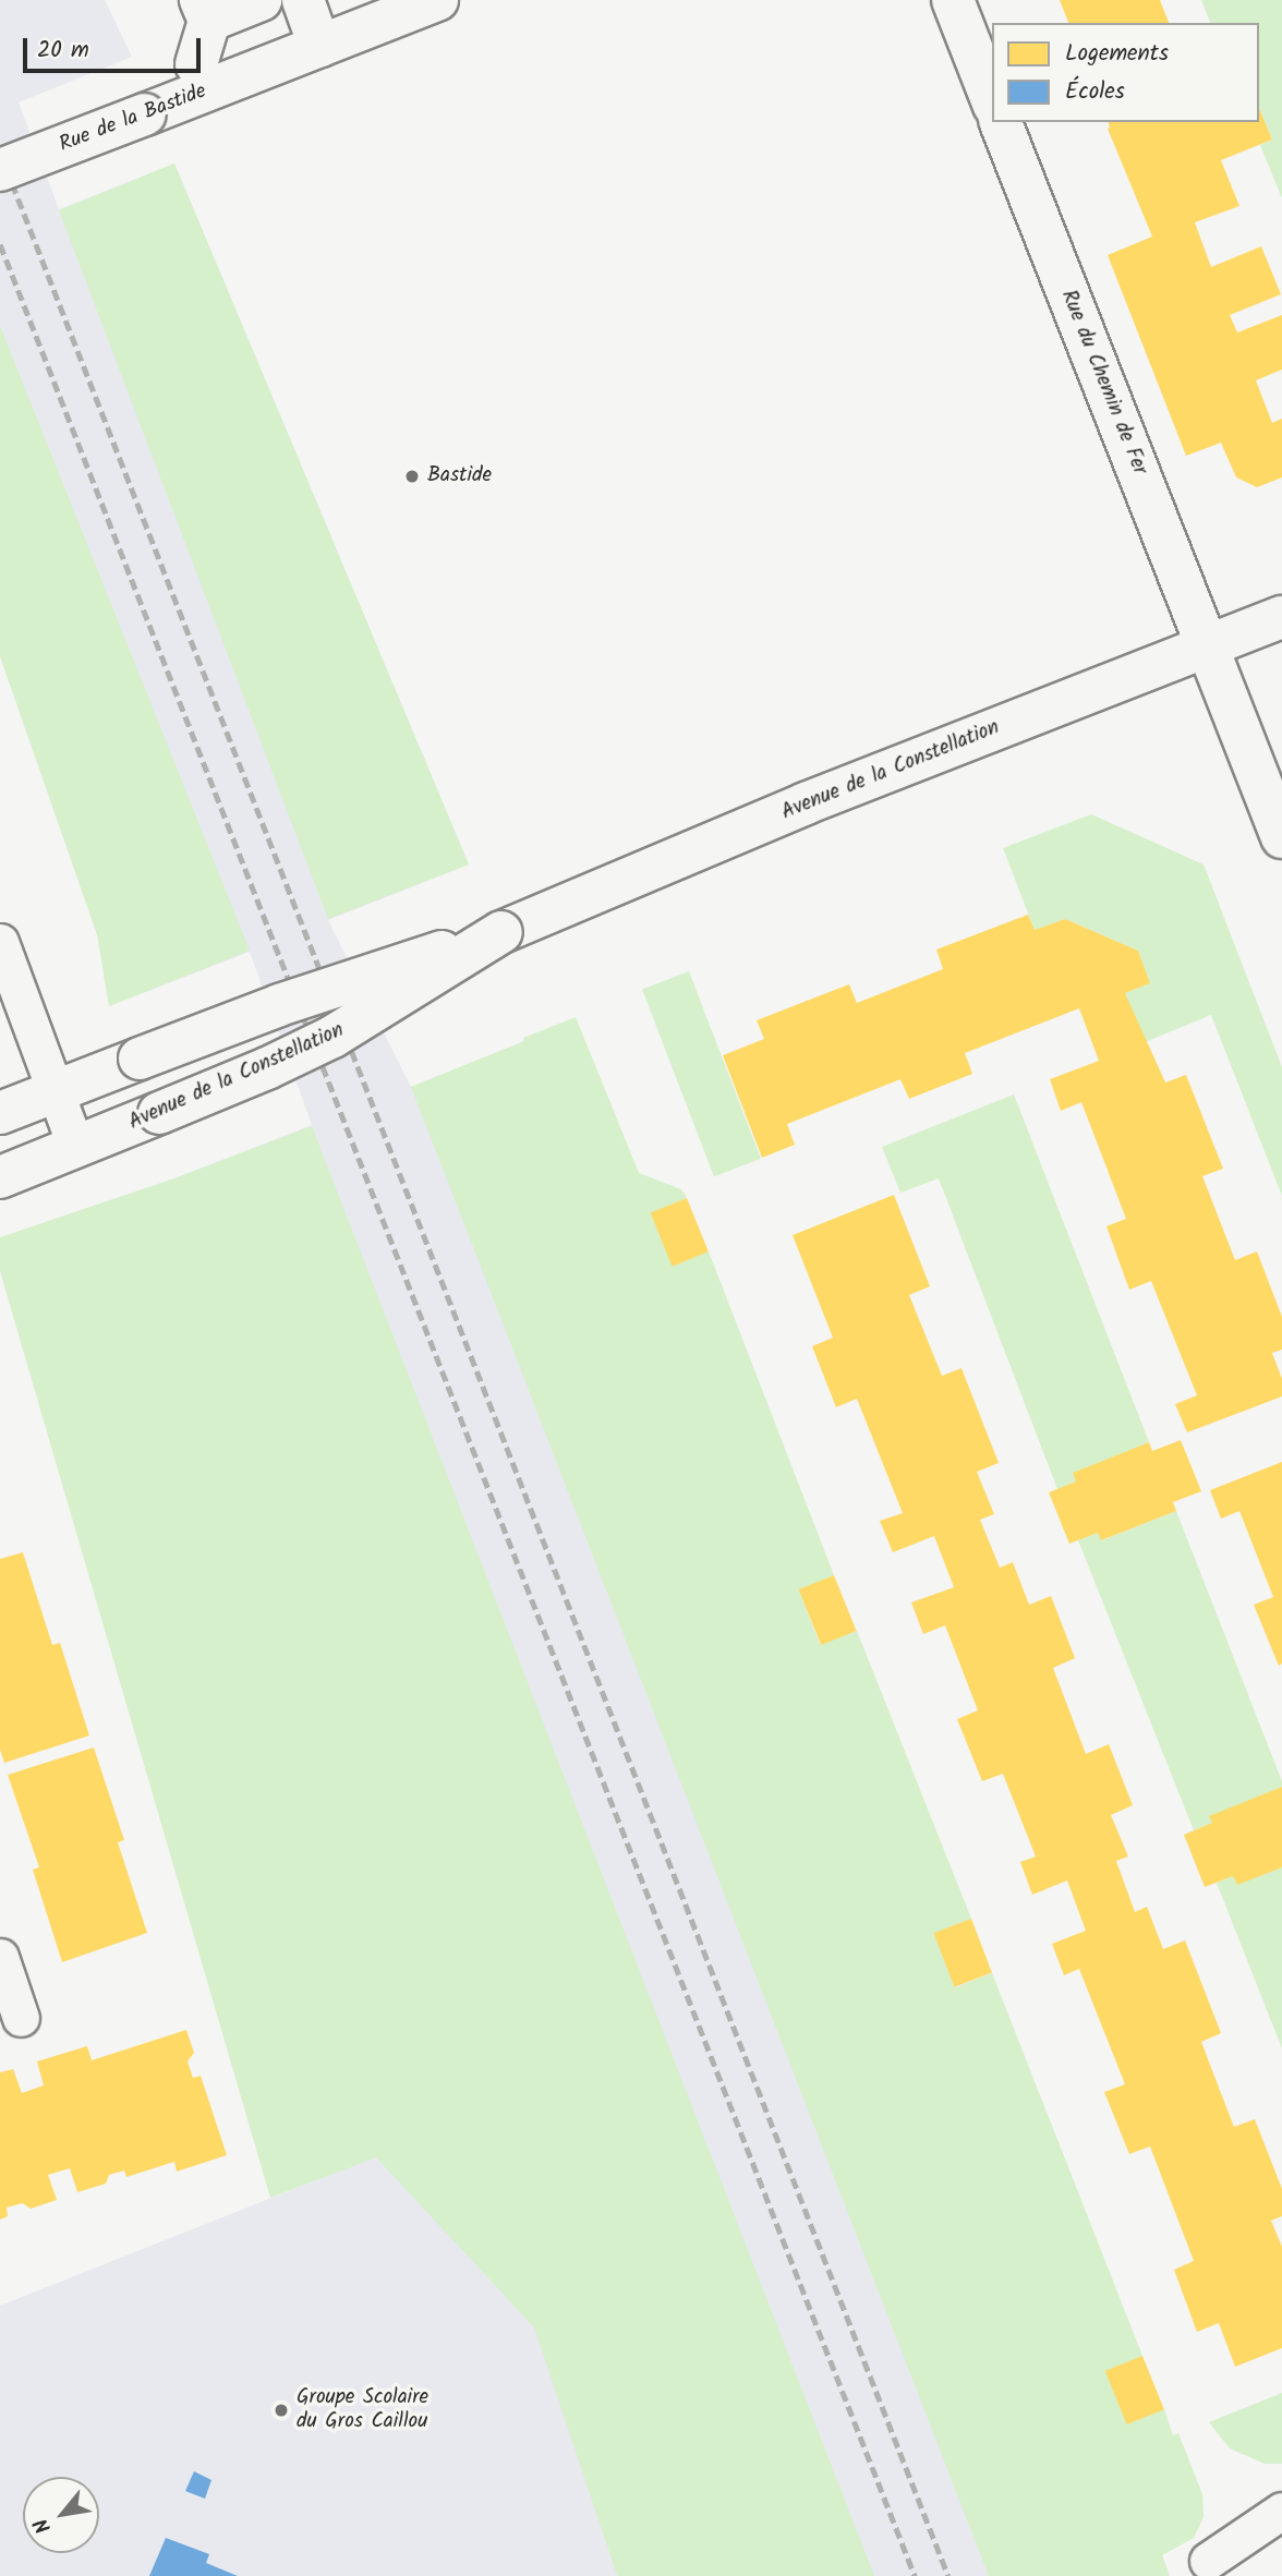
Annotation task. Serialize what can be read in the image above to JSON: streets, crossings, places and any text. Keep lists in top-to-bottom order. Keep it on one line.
{"streets":{"street":["Rue de la Bastide","Rue du Chemin de Fer","Avenue de la Constellation"]},"crossings":[["Rue du Chemin de Fer","Avenue de la Constellation"]],"places":["Bastide","Groupe Scolaire du Gros Caillou"],"legend":["Logements","Écoles"],"scale_bar":"20 m","north":"bottom left"}
